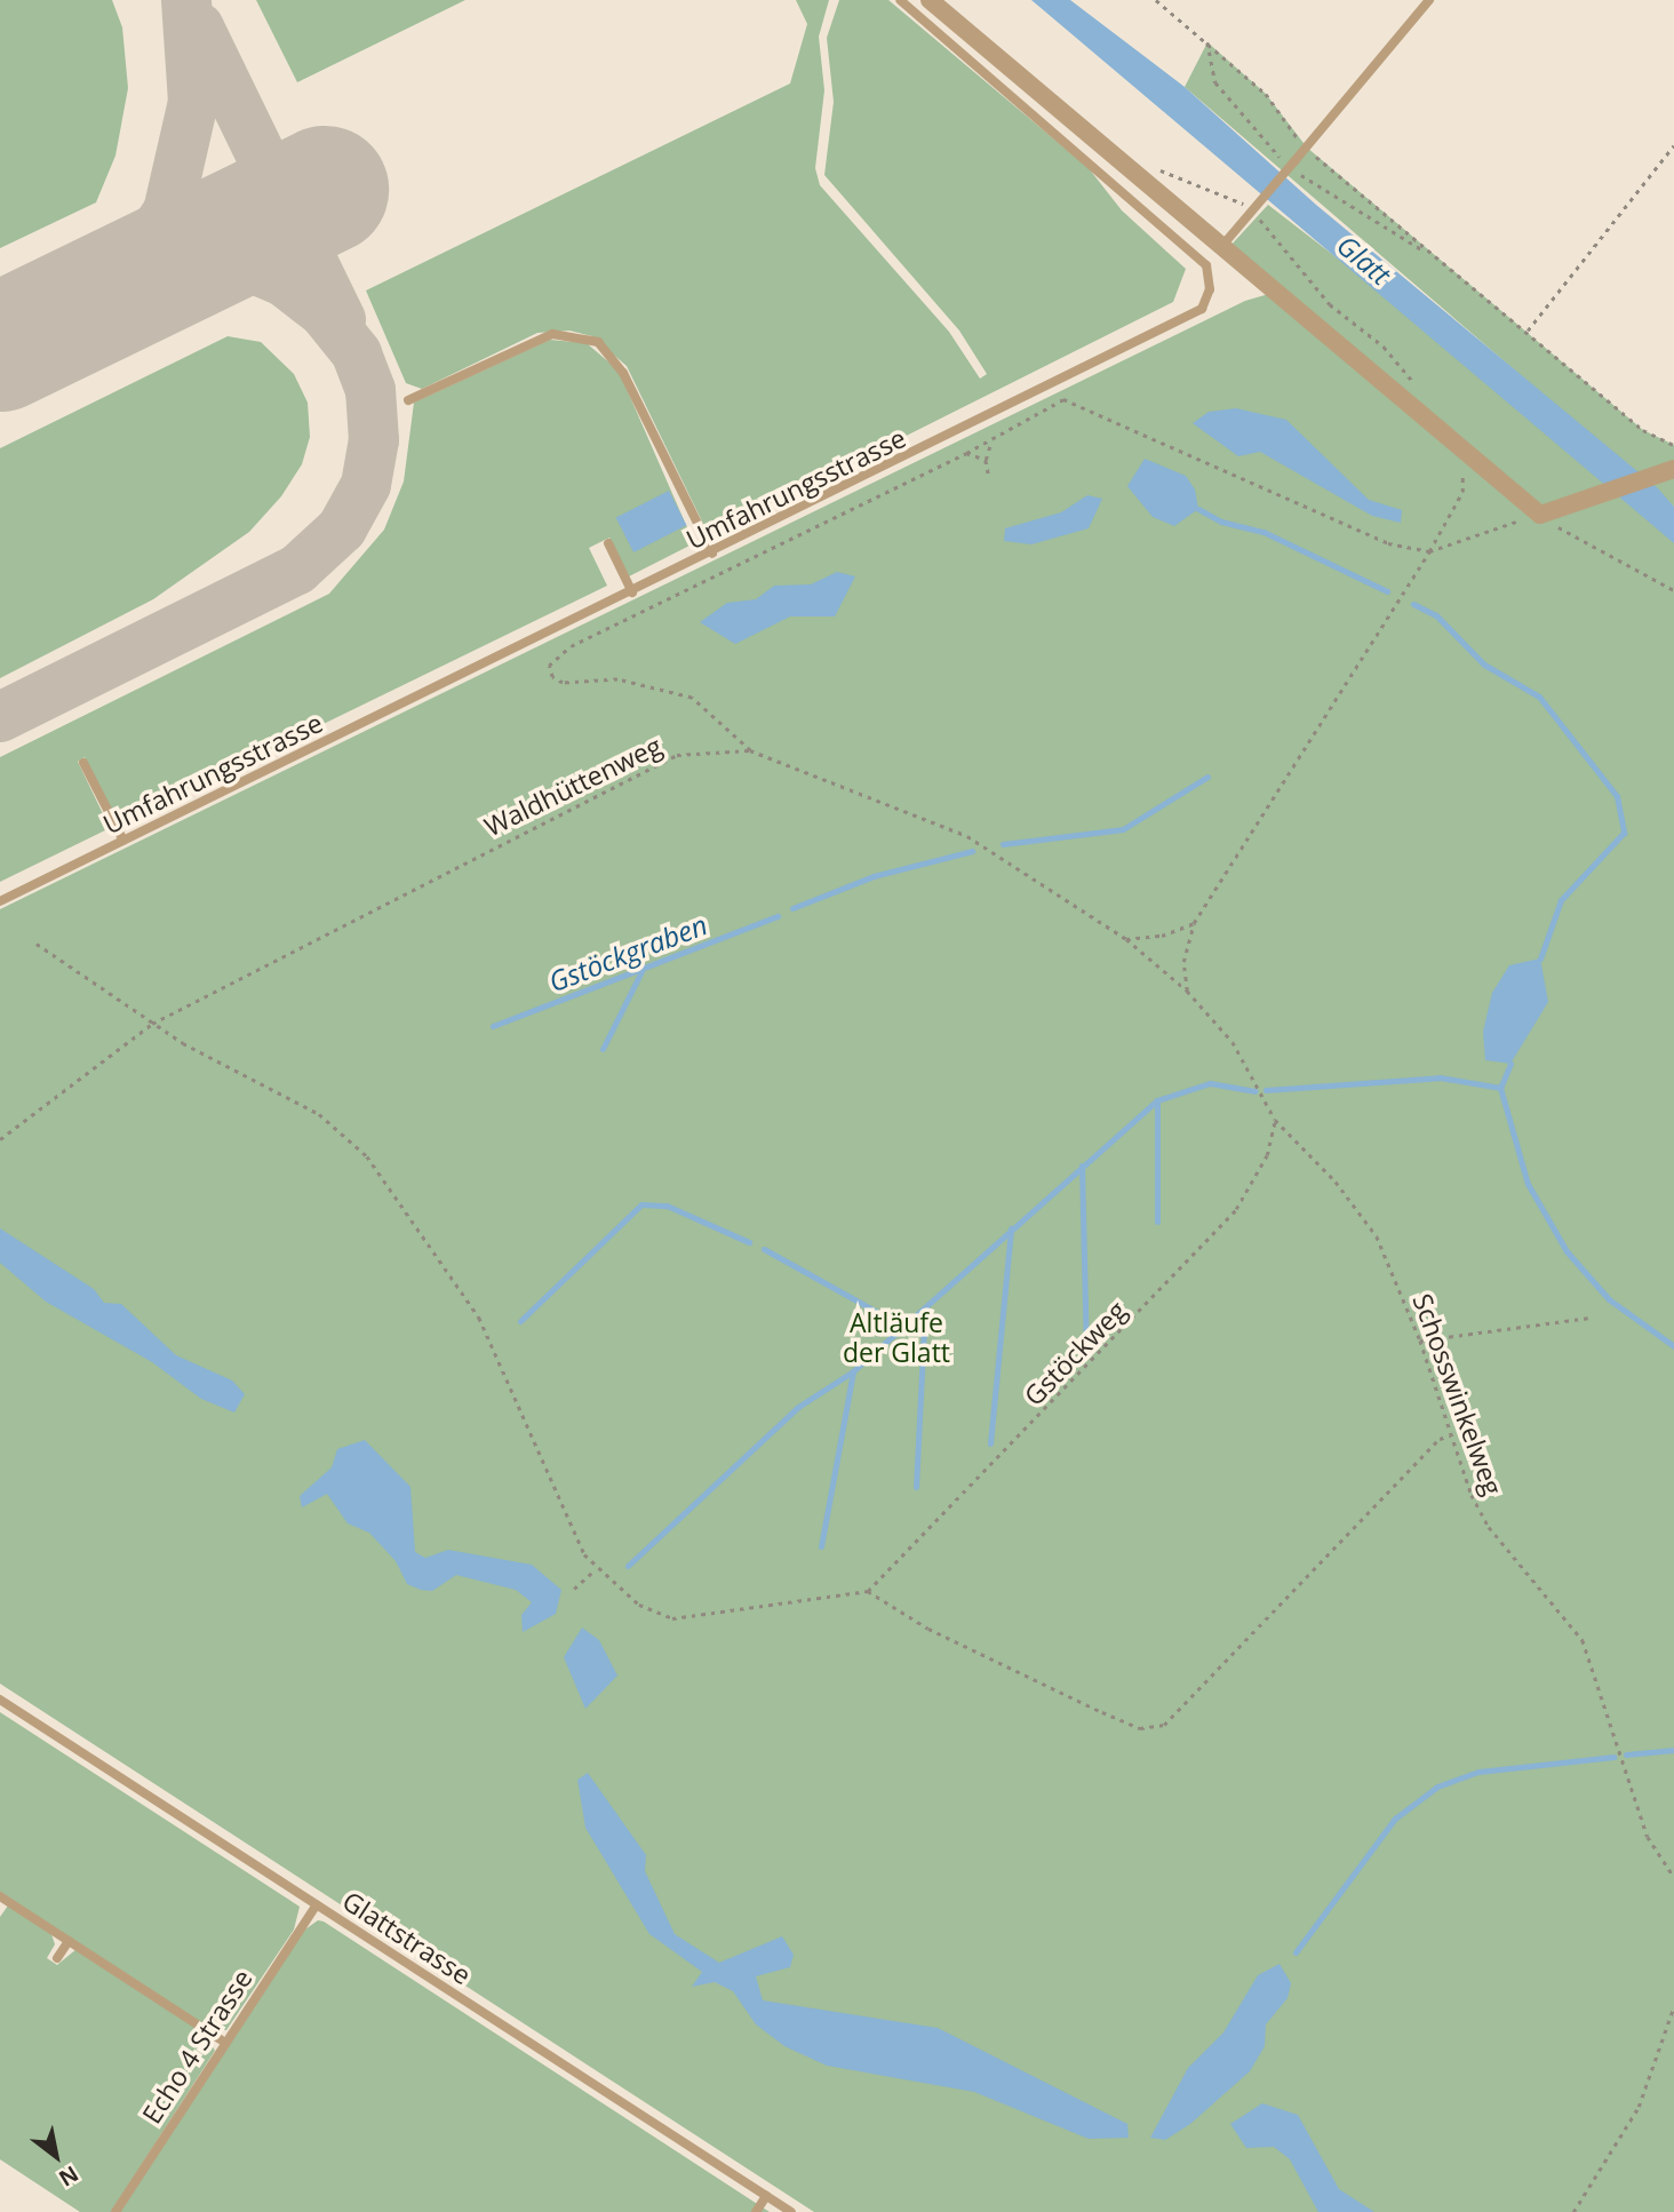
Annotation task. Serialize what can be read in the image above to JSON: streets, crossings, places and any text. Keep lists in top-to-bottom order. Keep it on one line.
{"streets":{"lane":["Umfahrungsstrasse","Glattstrasse","Echo 4 Strasse"],"path":["Waldhüttenweg","Gstöckweg","Schosswinkelweg"]},"crossings":[["Waldhüttenweg","Schosswinkelweg"],["Gstöckweg","Schosswinkelweg"],["Glattstrasse","Echo 4 Strasse"]],"water":["Glatt","Gstöckgraben"],"parks":["Altläufe der Glatt"],"north":"bottom right"}
